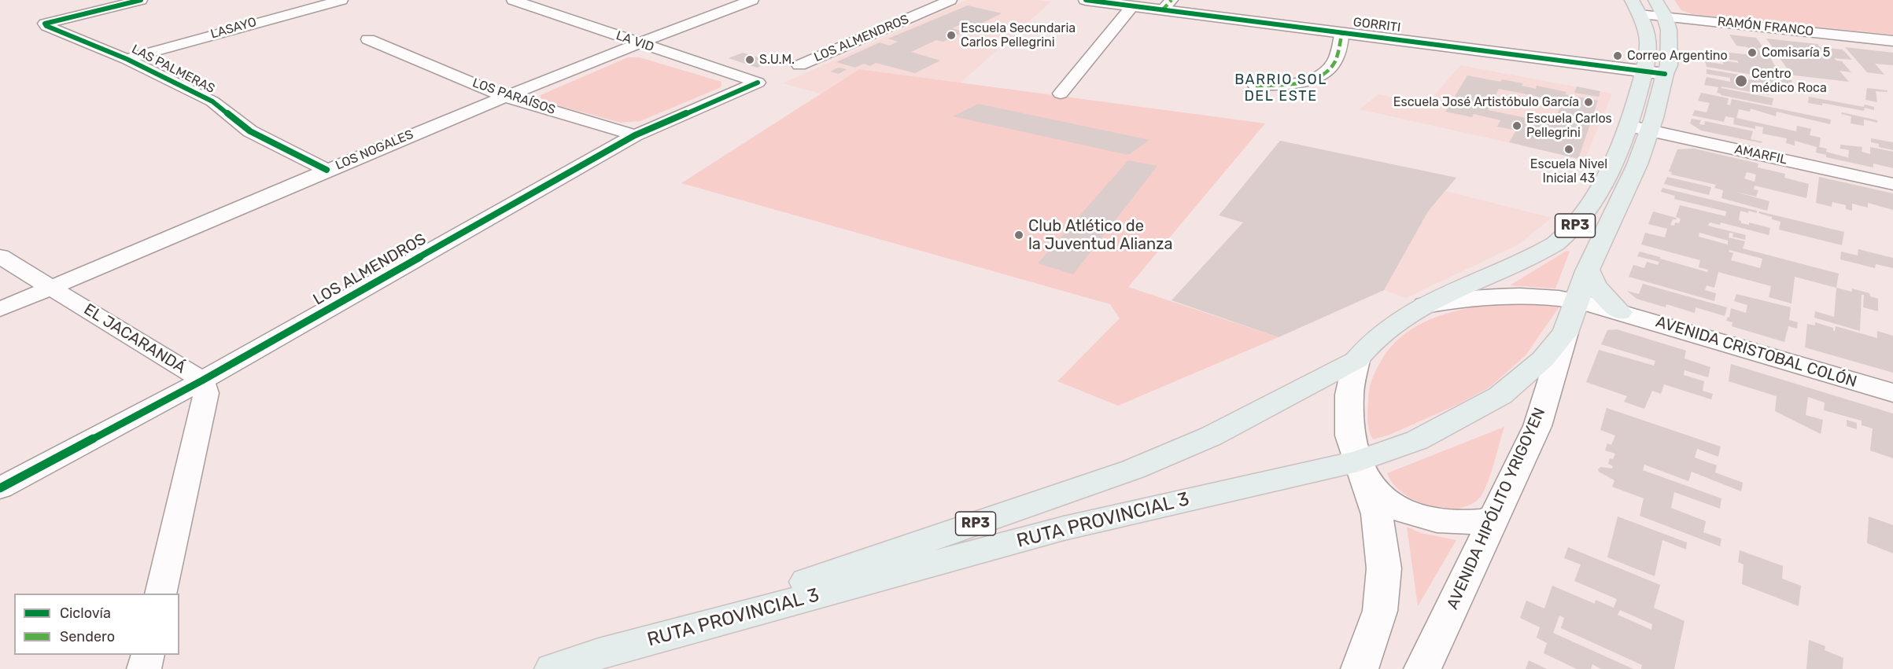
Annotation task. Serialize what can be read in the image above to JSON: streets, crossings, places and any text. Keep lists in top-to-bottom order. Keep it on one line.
{"streets":{"main road":["GORRITI","RP3","AVENIDA CRISTOBAL COLÓN","AVENIDA HIPÓLITO YRIGOYEN","RUTA PROVINCIAL 3"],"street":["RAMÓN FRANCO","LASAYO","LOS ALMENDROS","LA VID","LAS PALMERAS","LOS PARAÍSOS","LOS NOGALES","AMARFIL","EL JACARANDÁ"]},"crossings":[["GORRITI","AVENIDA HIPÓLITO YRIGOYEN"],["RAMÓN FRANCO","AVENIDA HIPÓLITO YRIGOYEN"],["LASAYO","LAS PALMERAS"],["LOS ALMENDROS","LA VID"],["LOS ALMENDROS","LOS PARAÍSOS"],["LOS ALMENDROS","EL JACARANDÁ"],["LA VID","LOS NOGALES"],["LAS PALMERAS","LOS NOGALES"],["LOS PARAÍSOS","LOS NOGALES"],["LOS NOGALES","EL JACARANDÁ"],["AMARFIL","AVENIDA HIPÓLITO YRIGOYEN"],["AVENIDA CRISTOBAL COLÓN","AVENIDA HIPÓLITO YRIGOYEN"],["AVENIDA CRISTOBAL COLÓN","RUTA PROVINCIAL 3"],["AVENIDA HIPÓLITO YRIGOYEN","RUTA PROVINCIAL 3"]],"districts":["BARRIO SOL DEL ESTE"],"places":["Escuela Secundaria Carlos Pellegrini","Comisaría 5","Correo Argentino","S.U.M.","Centro médico Roca","Escuela José Artistóbulo García","Escuela Carlos Pellegrini","Escuela Nivel Inicial 43","Club Atlético de la Juventud Alianza"],"legend":["Ciclovía","Sendero"]}
